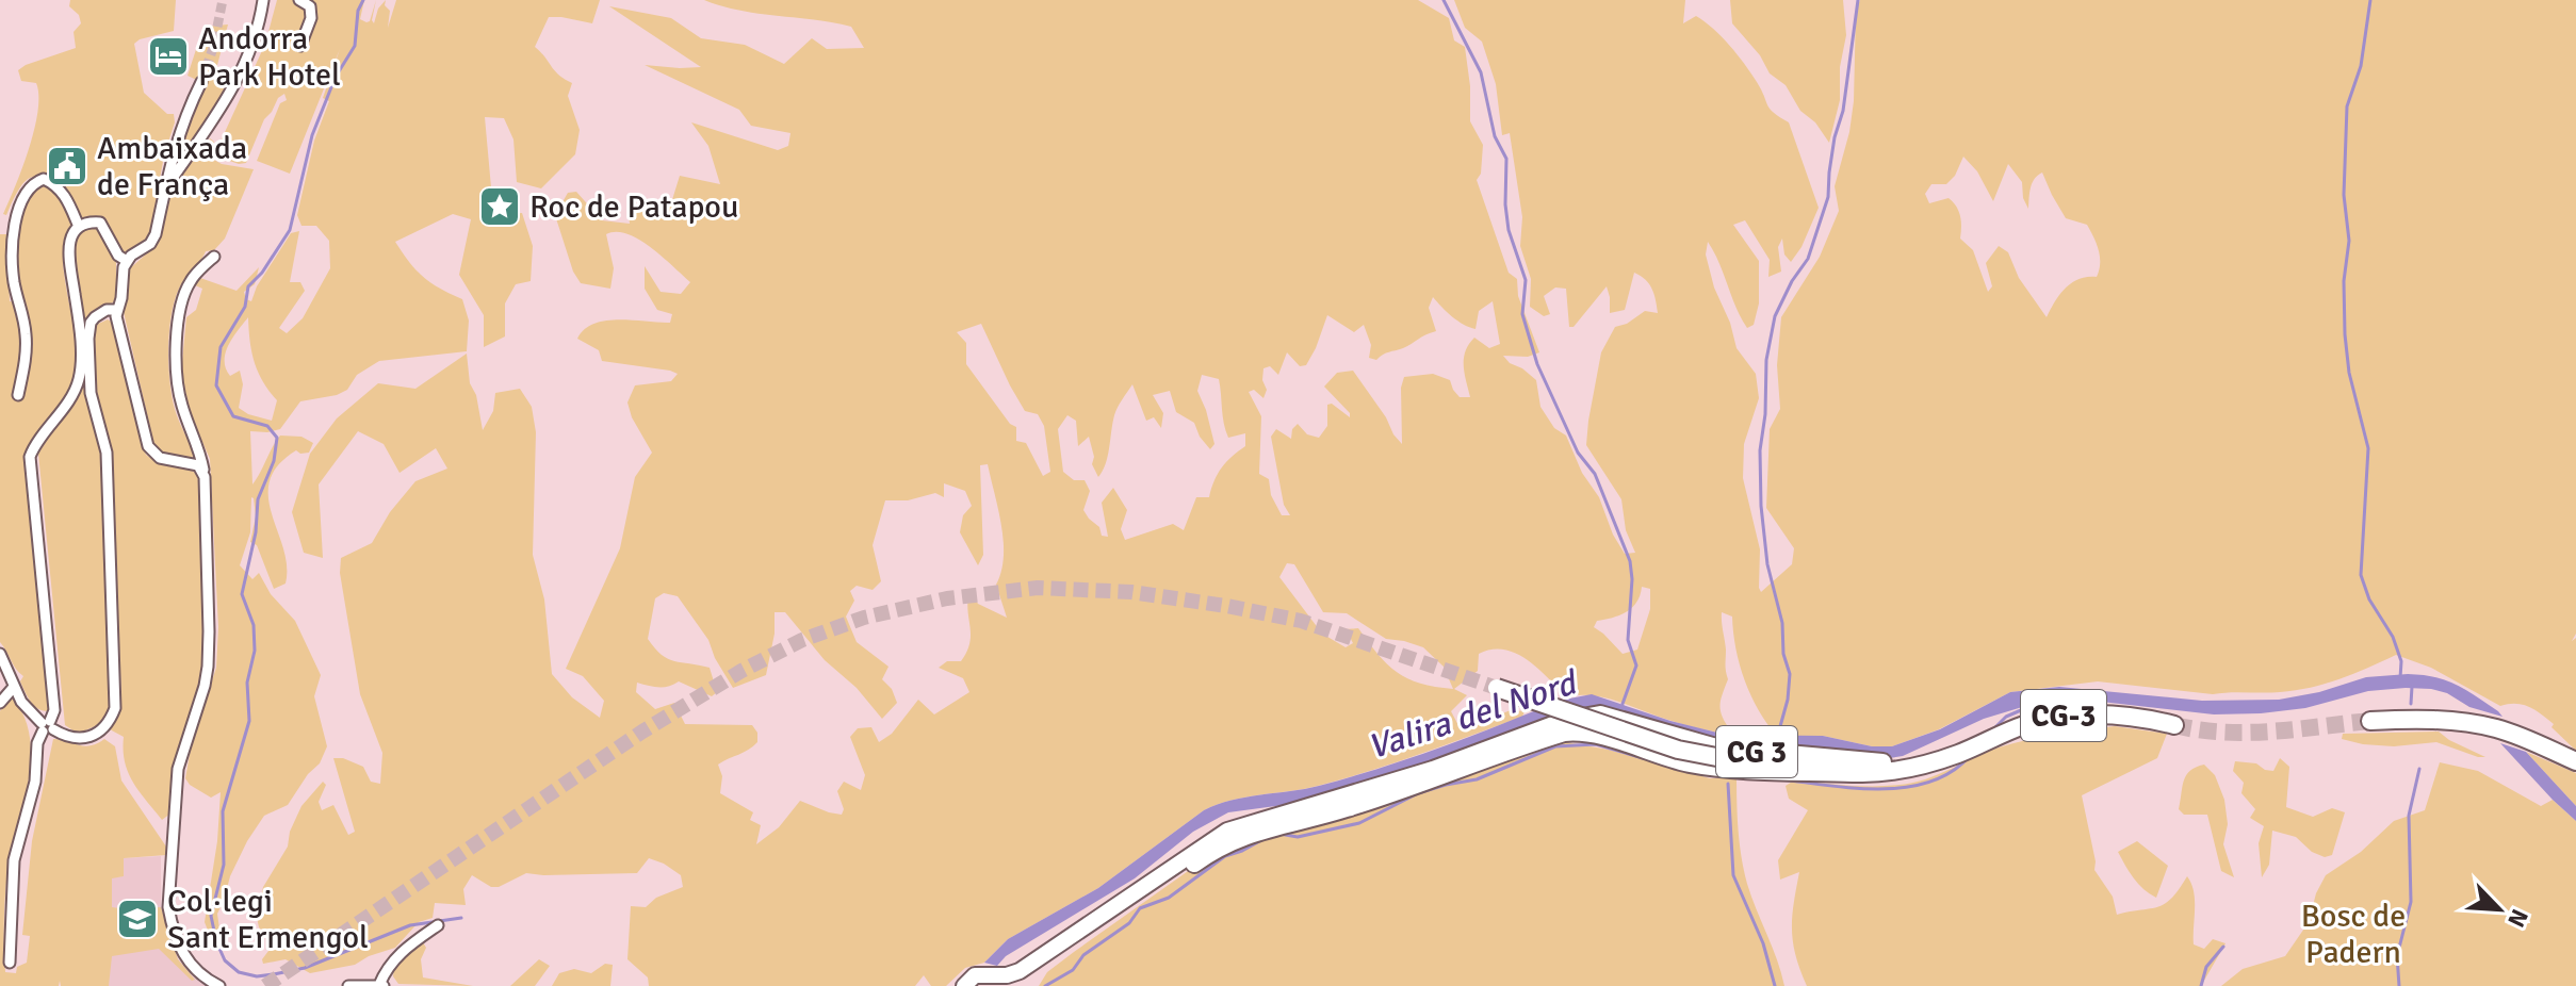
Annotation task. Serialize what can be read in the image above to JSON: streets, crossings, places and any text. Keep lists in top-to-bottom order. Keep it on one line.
{"streets":{"highway":["CG-3","CG 3"]},"crossings":[["CG-3","CG 3"]],"water":["Valira del Nord"],"parks":["Bosc de Padern"],"places":{"hotel":["Andorra Park Hotel"],"public building":["Ambaixada de França"],"place":["Roc de Patapou"],"school or university":["Col·legi Sant Ermengol"]},"north":"bottom right"}
